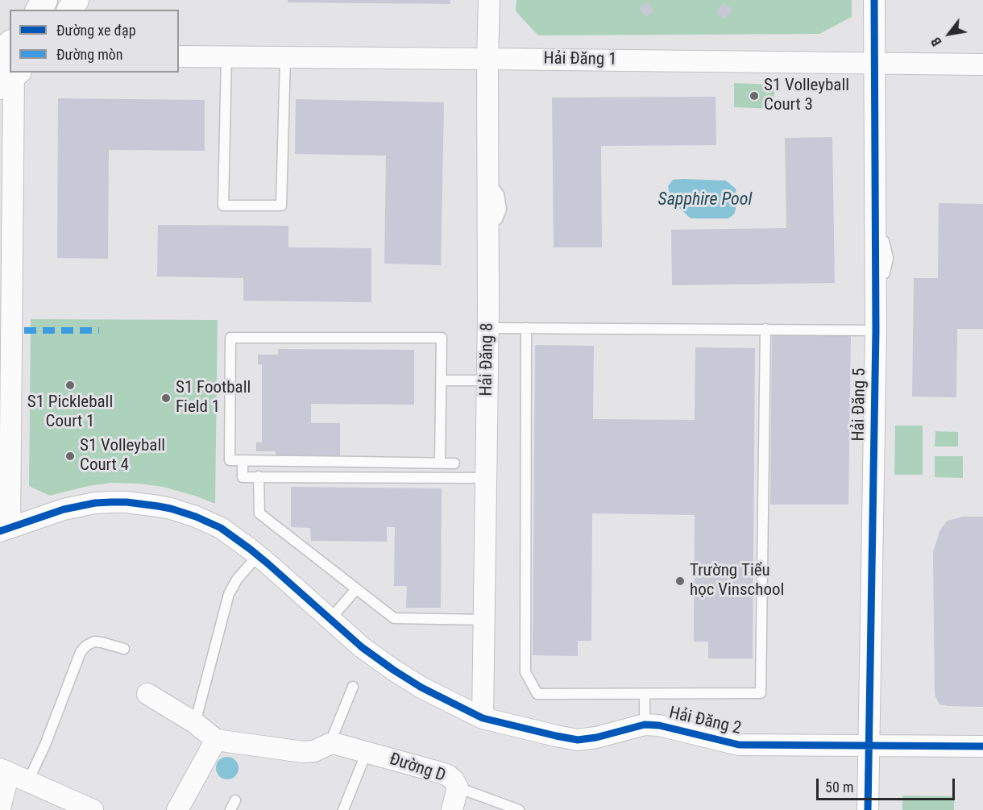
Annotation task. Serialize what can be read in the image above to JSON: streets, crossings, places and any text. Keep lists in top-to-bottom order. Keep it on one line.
{"streets":{"street":["Hải Đăng 1","Hải Đăng 8","Hải Đăng 5","Hải Đăng 2","Đường D"]},"crossings":[["Hải Đăng 1","Hải Đăng 8"],["Hải Đăng 1","Hải Đăng 5"],["Hải Đăng 8","Hải Đăng 2"],["Hải Đăng 5","Hải Đăng 2"]],"water":["Sapphire Pool"],"places":["S1 Volleyball Court 3","S1 Pickleball Court 1","S1 Football Field 1","S1 Volleyball Court 4","Trường Tiểu học Vinschool"],"legend":["Đường xe đạp","Đường mòn"],"scale_bar":"50 m","north":"bottom left"}
